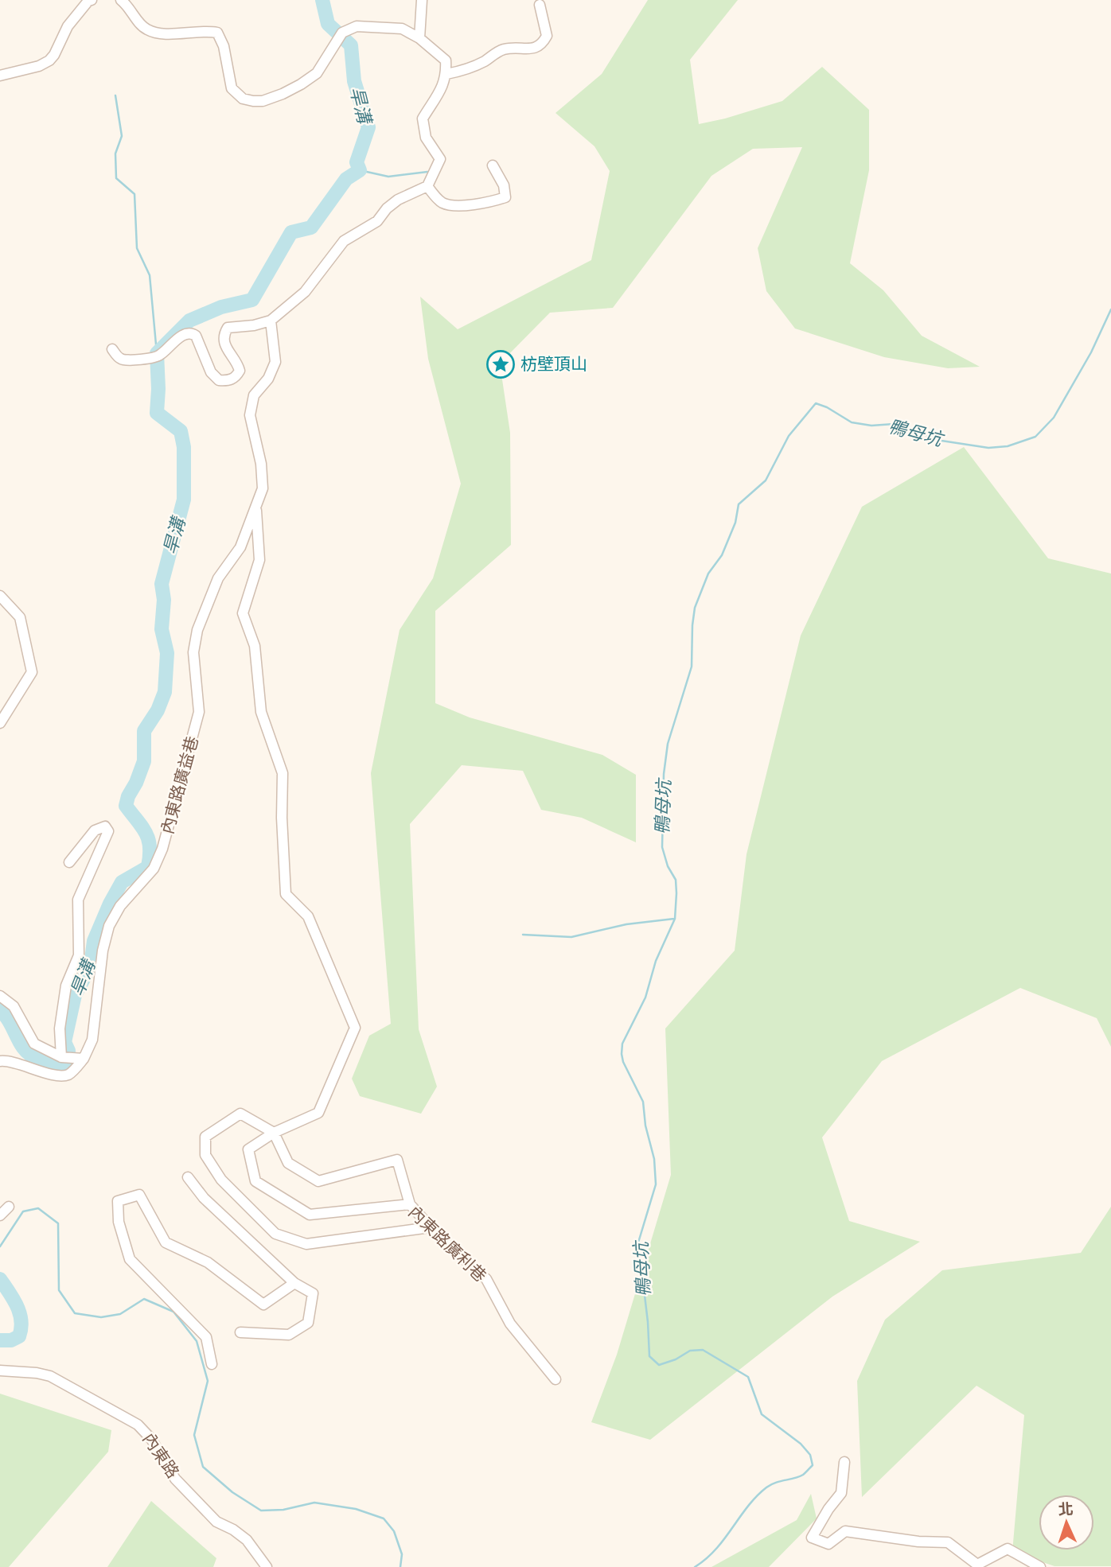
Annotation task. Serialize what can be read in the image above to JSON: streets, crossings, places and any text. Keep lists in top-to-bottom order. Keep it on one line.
{"streets":{"street":["內東路廣益巷","內東路廣利巷","內東路"]},"crossings":[["內東路廣益巷","內東路廣利巷"]],"water":["旱溝","鴨母坑"],"places":{"place":["枋壁頂山"]},"north":"top"}
